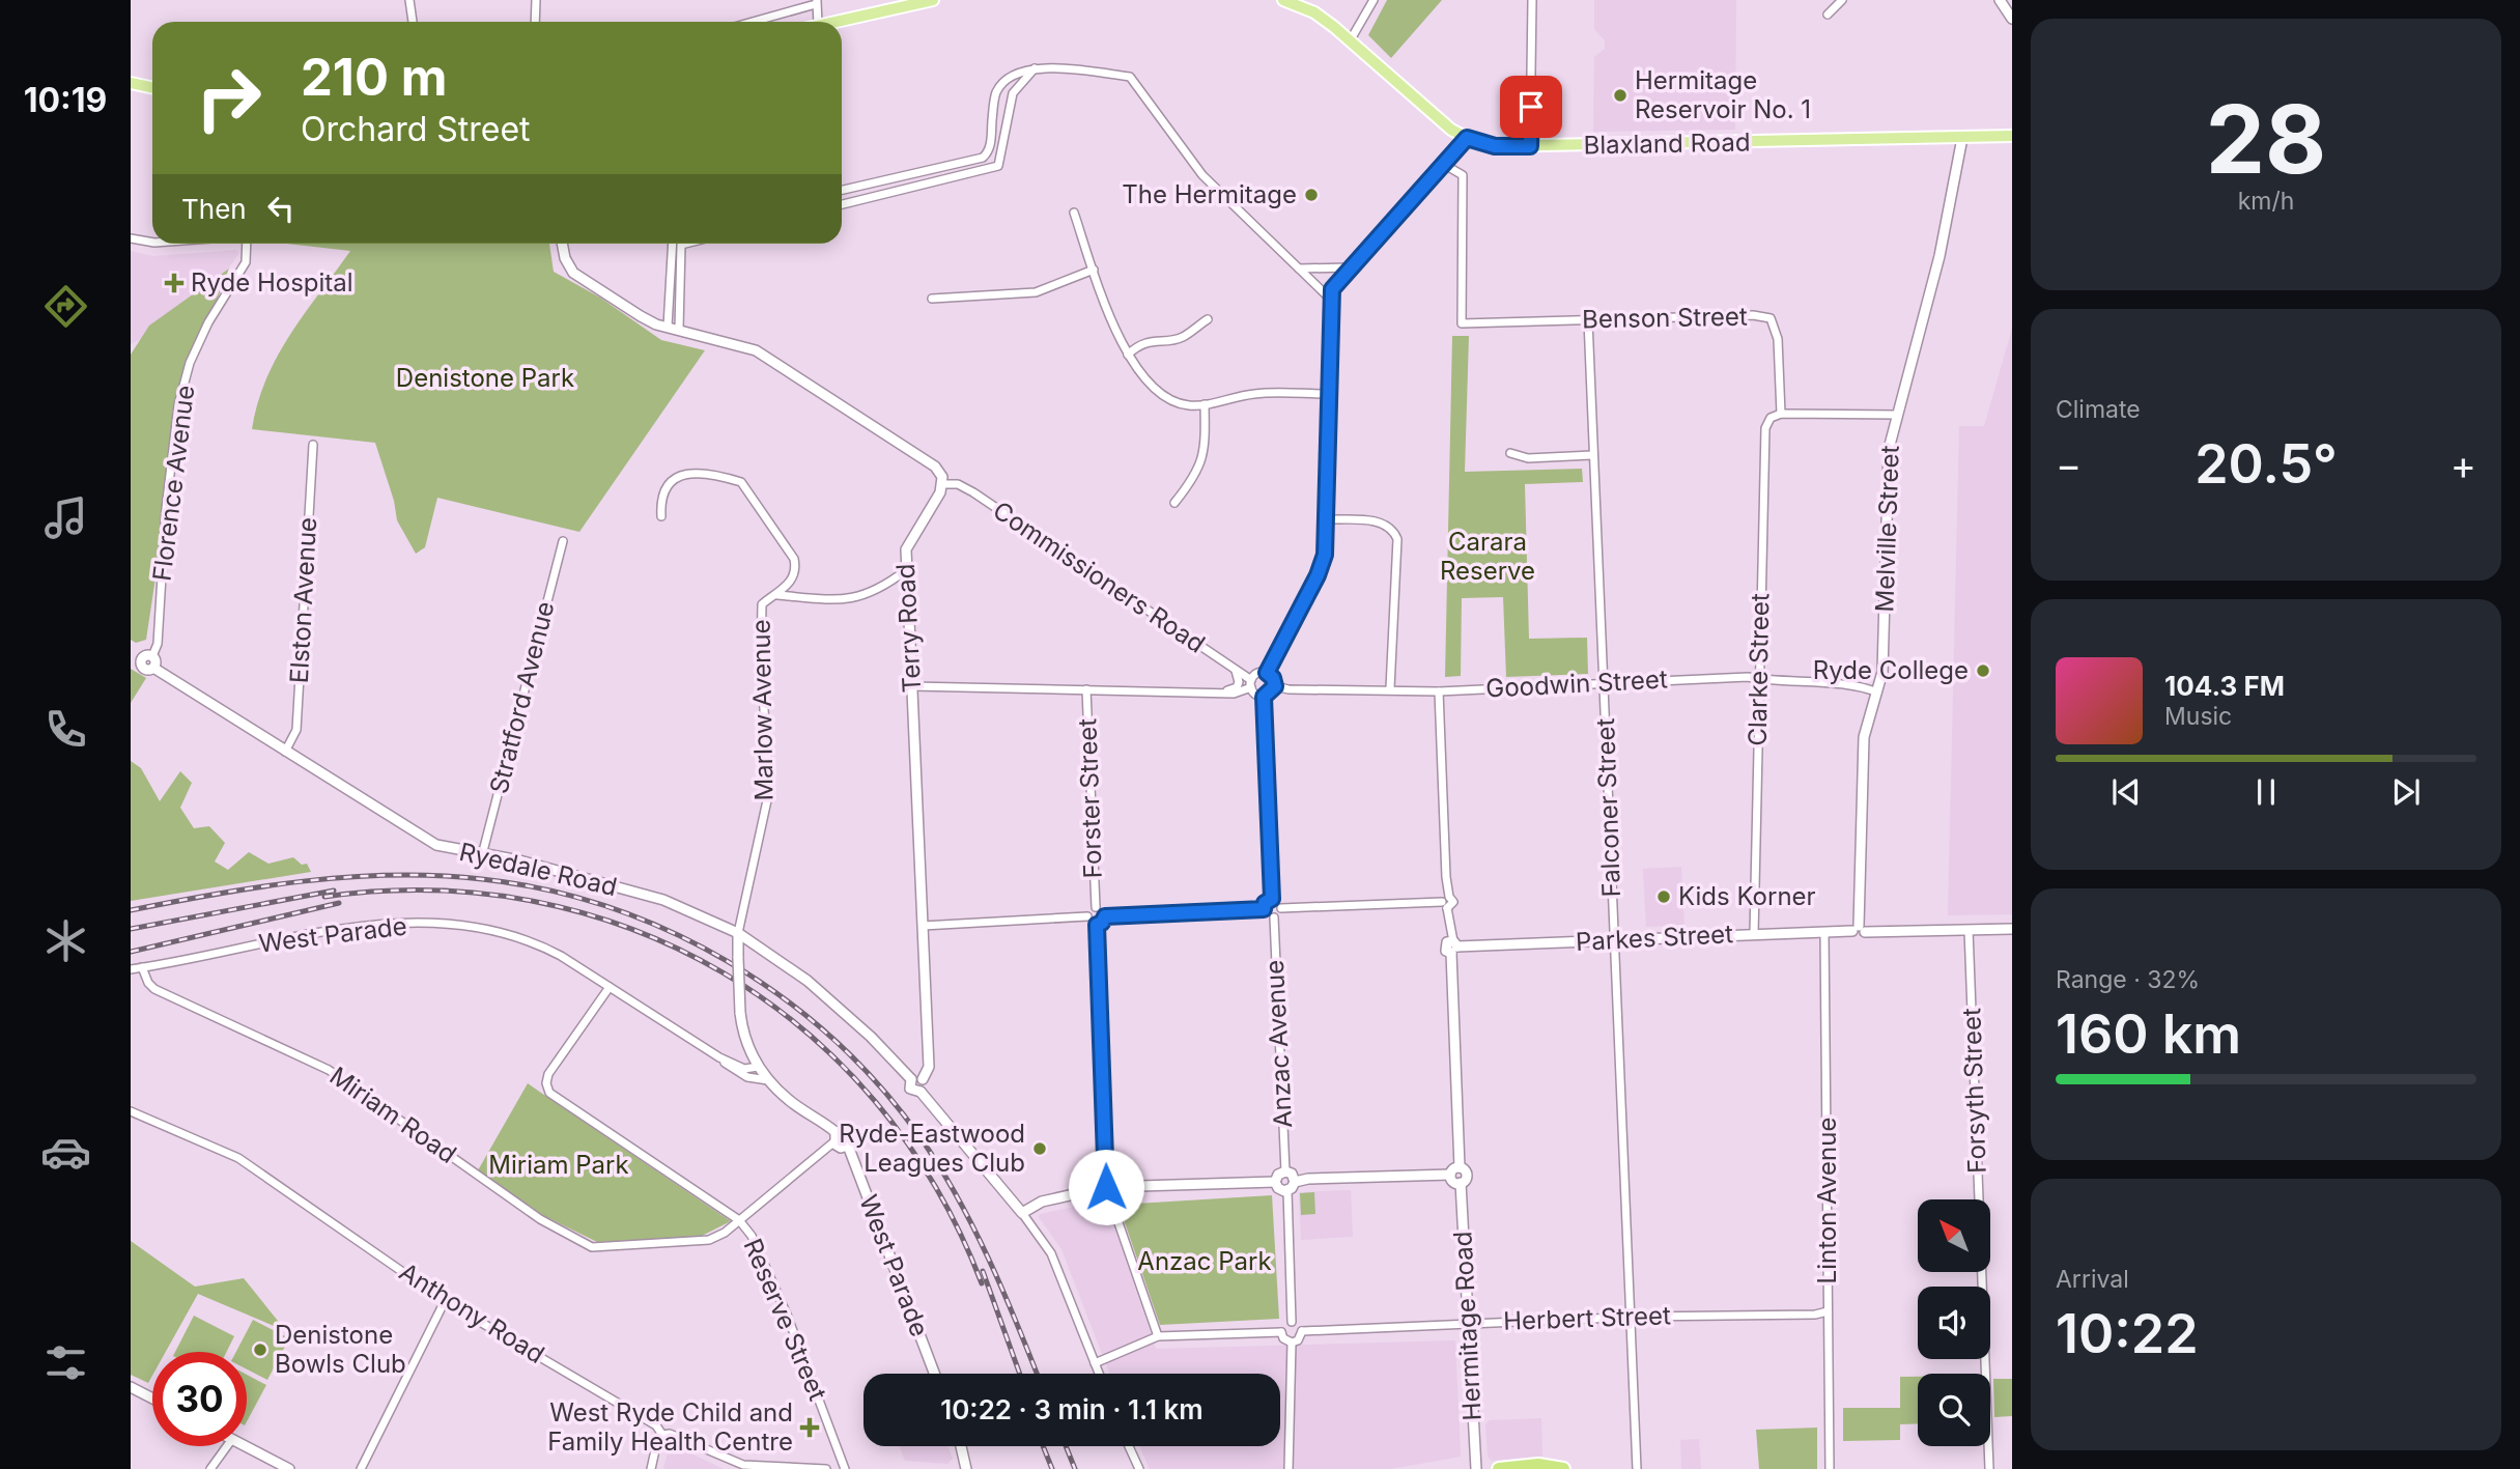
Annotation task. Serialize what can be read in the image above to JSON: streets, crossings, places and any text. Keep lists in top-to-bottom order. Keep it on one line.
{"streets":{"main road":["Blaxland Road"],"street":["Benson Street","Florence Avenue","Melville Street","Commissioners Road","Elston Avenue","Terry Road","Clarke Street","Goodwin Street","Stratford Avenue","Marlow Avenue","Forster Street","Falconer Street","Ryedale Road","West Parade","Parkes Street","Anzac Avenue","Forsyth Street","Miriam Road","Linton Avenue","Anthony Road","Herbert Street","Reserve Street","Hermitage Road"]},"crossings":[["Blaxland Road","Melville Street"],["Benson Street","Clarke Street"],["Benson Street","Falconer Street"],["Florence Avenue","Ryedale Road"],["Melville Street","Goodwin Street"],["Melville Street","Parkes Street"],["Commissioners Road","Terry Road"],["Commissioners Road","Goodwin Street"],["Elston Avenue","Ryedale Road"],["Terry Road","Ryedale Road"],["Clarke Street","Goodwin Street"],["Clarke Street","Parkes Street"],["Goodwin Street","Falconer Street"],["Stratford Avenue","Ryedale Road"],["Marlow Avenue","Ryedale Road"],["Marlow Avenue","West Parade"],["Falconer Street","Parkes Street"],["Falconer Street","Herbert Street"],["West Parade","Miriam Road"],["West Parade","Reserve Street"],["Parkes Street","Forsyth Street"],["Parkes Street","Linton Avenue"],["Miriam Road","Reserve Street"],["Linton Avenue","Herbert Street"],["Herbert Street","Hermitage Road"]],"parks":["Denistone Park","Carara Reserve","Miriam Park","Anzac Park"],"places":{"other":["Hermitage Reservoir No. 1","The Hermitage","Ryde College","Kids Korner","Ryde-Eastwood Leagues Club","Denistone Bowls Club"],"health":["Ryde Hospital","West Ryde Child and Family Health Centre"]},"north":"top left","page":{"tabs":"10:19","tile":[["28","km/h"],"Climate",["Range · 32%","160 km"],["Arrival","10:22"]],"turn":["210 m","Orchard Street"],"then":"Then","heat":["−","20.5°","+"],"song":["104.3 FM","Music"],"limit":"30","trip":"10:22 · 3 min · 1.1 km"}}
